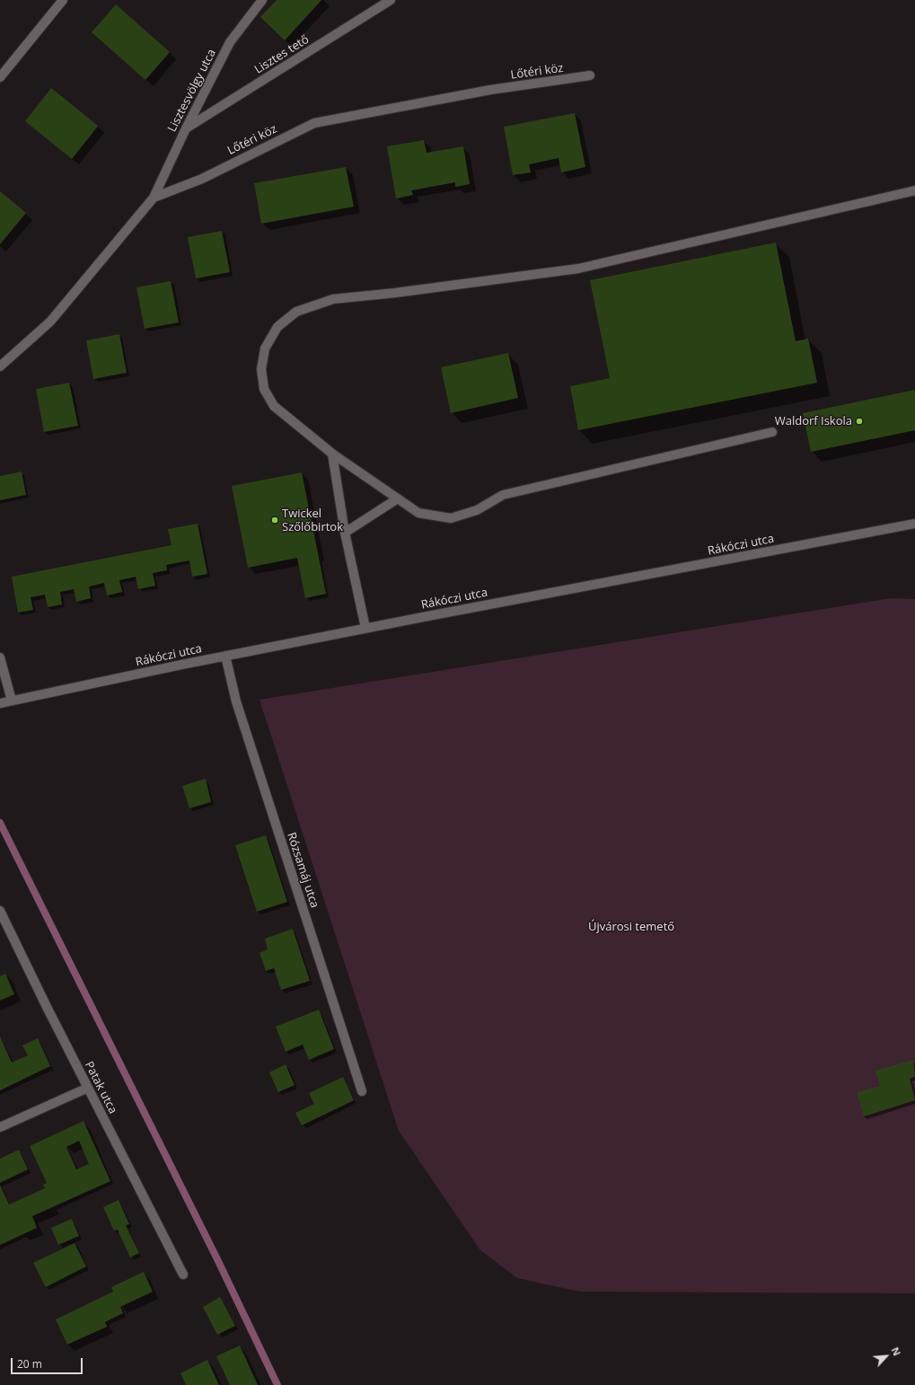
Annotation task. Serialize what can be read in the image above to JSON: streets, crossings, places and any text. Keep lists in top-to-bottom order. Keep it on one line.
{"streets":{"street":["Lisztes tető","Lőtéri köz","Lisztesvölgy utca","Rákóczi utca","Rózsamáj utca","Patak utca"]},"crossings":[["Lisztes tető","Lisztesvölgy utca"],["Lőtéri köz","Lisztesvölgy utca"],["Rákóczi utca","Rózsamáj utca"]],"parks":["Újvárosi temető"],"places":["Waldorf Iskola","Twickel Szőlőbirtok"],"scale_bar":"20 m","north":"top right"}
